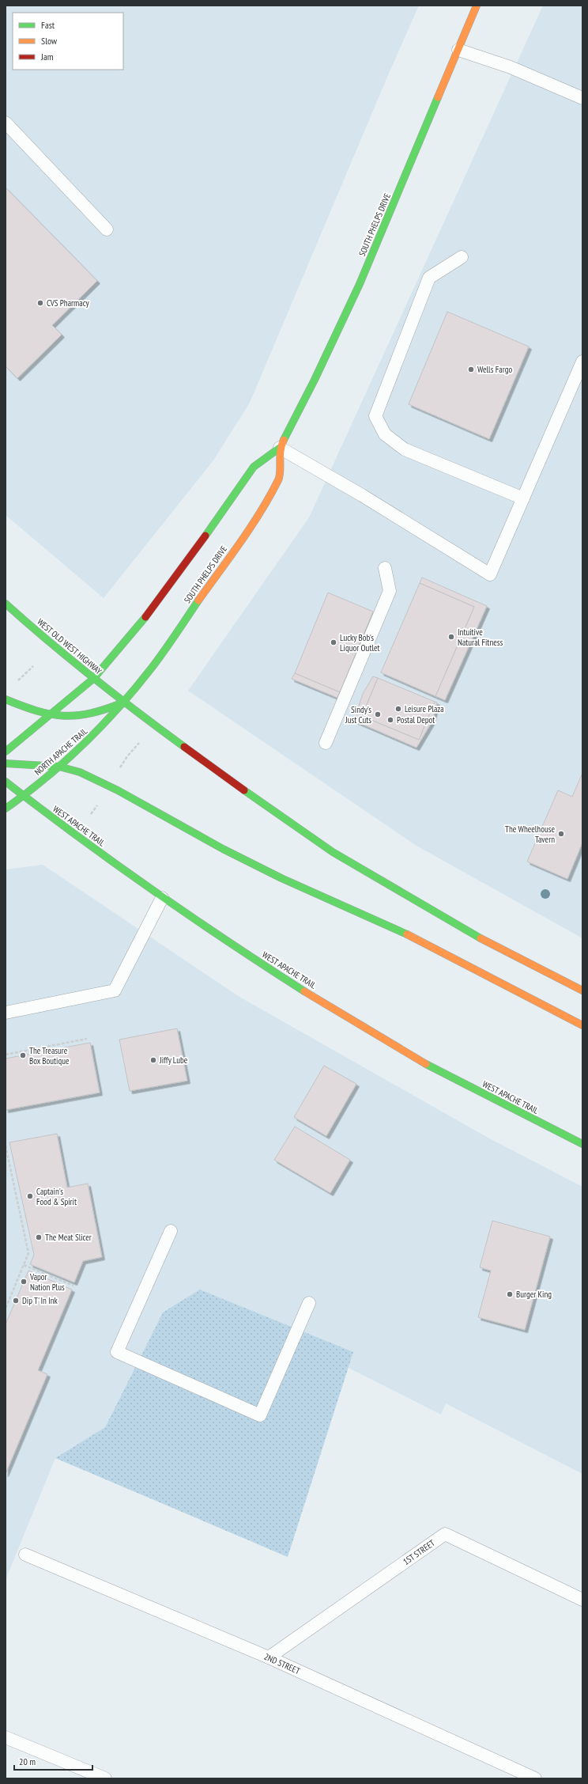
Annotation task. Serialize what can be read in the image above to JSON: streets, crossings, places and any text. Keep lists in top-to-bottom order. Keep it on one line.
{"streets":{"main road":["SOUTH PHELPS DRIVE","WEST OLD WEST HIGHWAY","NORTH APACHE TRAIL","WEST APACHE TRAIL"],"lane":["1ST STREET","2ND STREET"]},"crossings":[["SOUTH PHELPS DRIVE","WEST OLD WEST HIGHWAY"],["SOUTH PHELPS DRIVE","NORTH APACHE TRAIL"],["WEST OLD WEST HIGHWAY","NORTH APACHE TRAIL"],["NORTH APACHE TRAIL","WEST APACHE TRAIL"],["1ST STREET","2ND STREET"]],"places":["CVS Pharmacy","Wells Fargo","Intuitive Natural Fitness","Lucky Bob's Liquor Outlet","Leisure Plaza","Sindy's Just Cuts","Postal Depot","The Wheelhouse Tavern","The Treasure Box Boutique","Jiffy Lube","Captain's Food & Spirit","The Meat Slicer","Vapor Nation Plus","Burger King","Dip T' In Ink"],"legend":["Fast","Slow","Jam"],"scale_bar":"20 m"}
